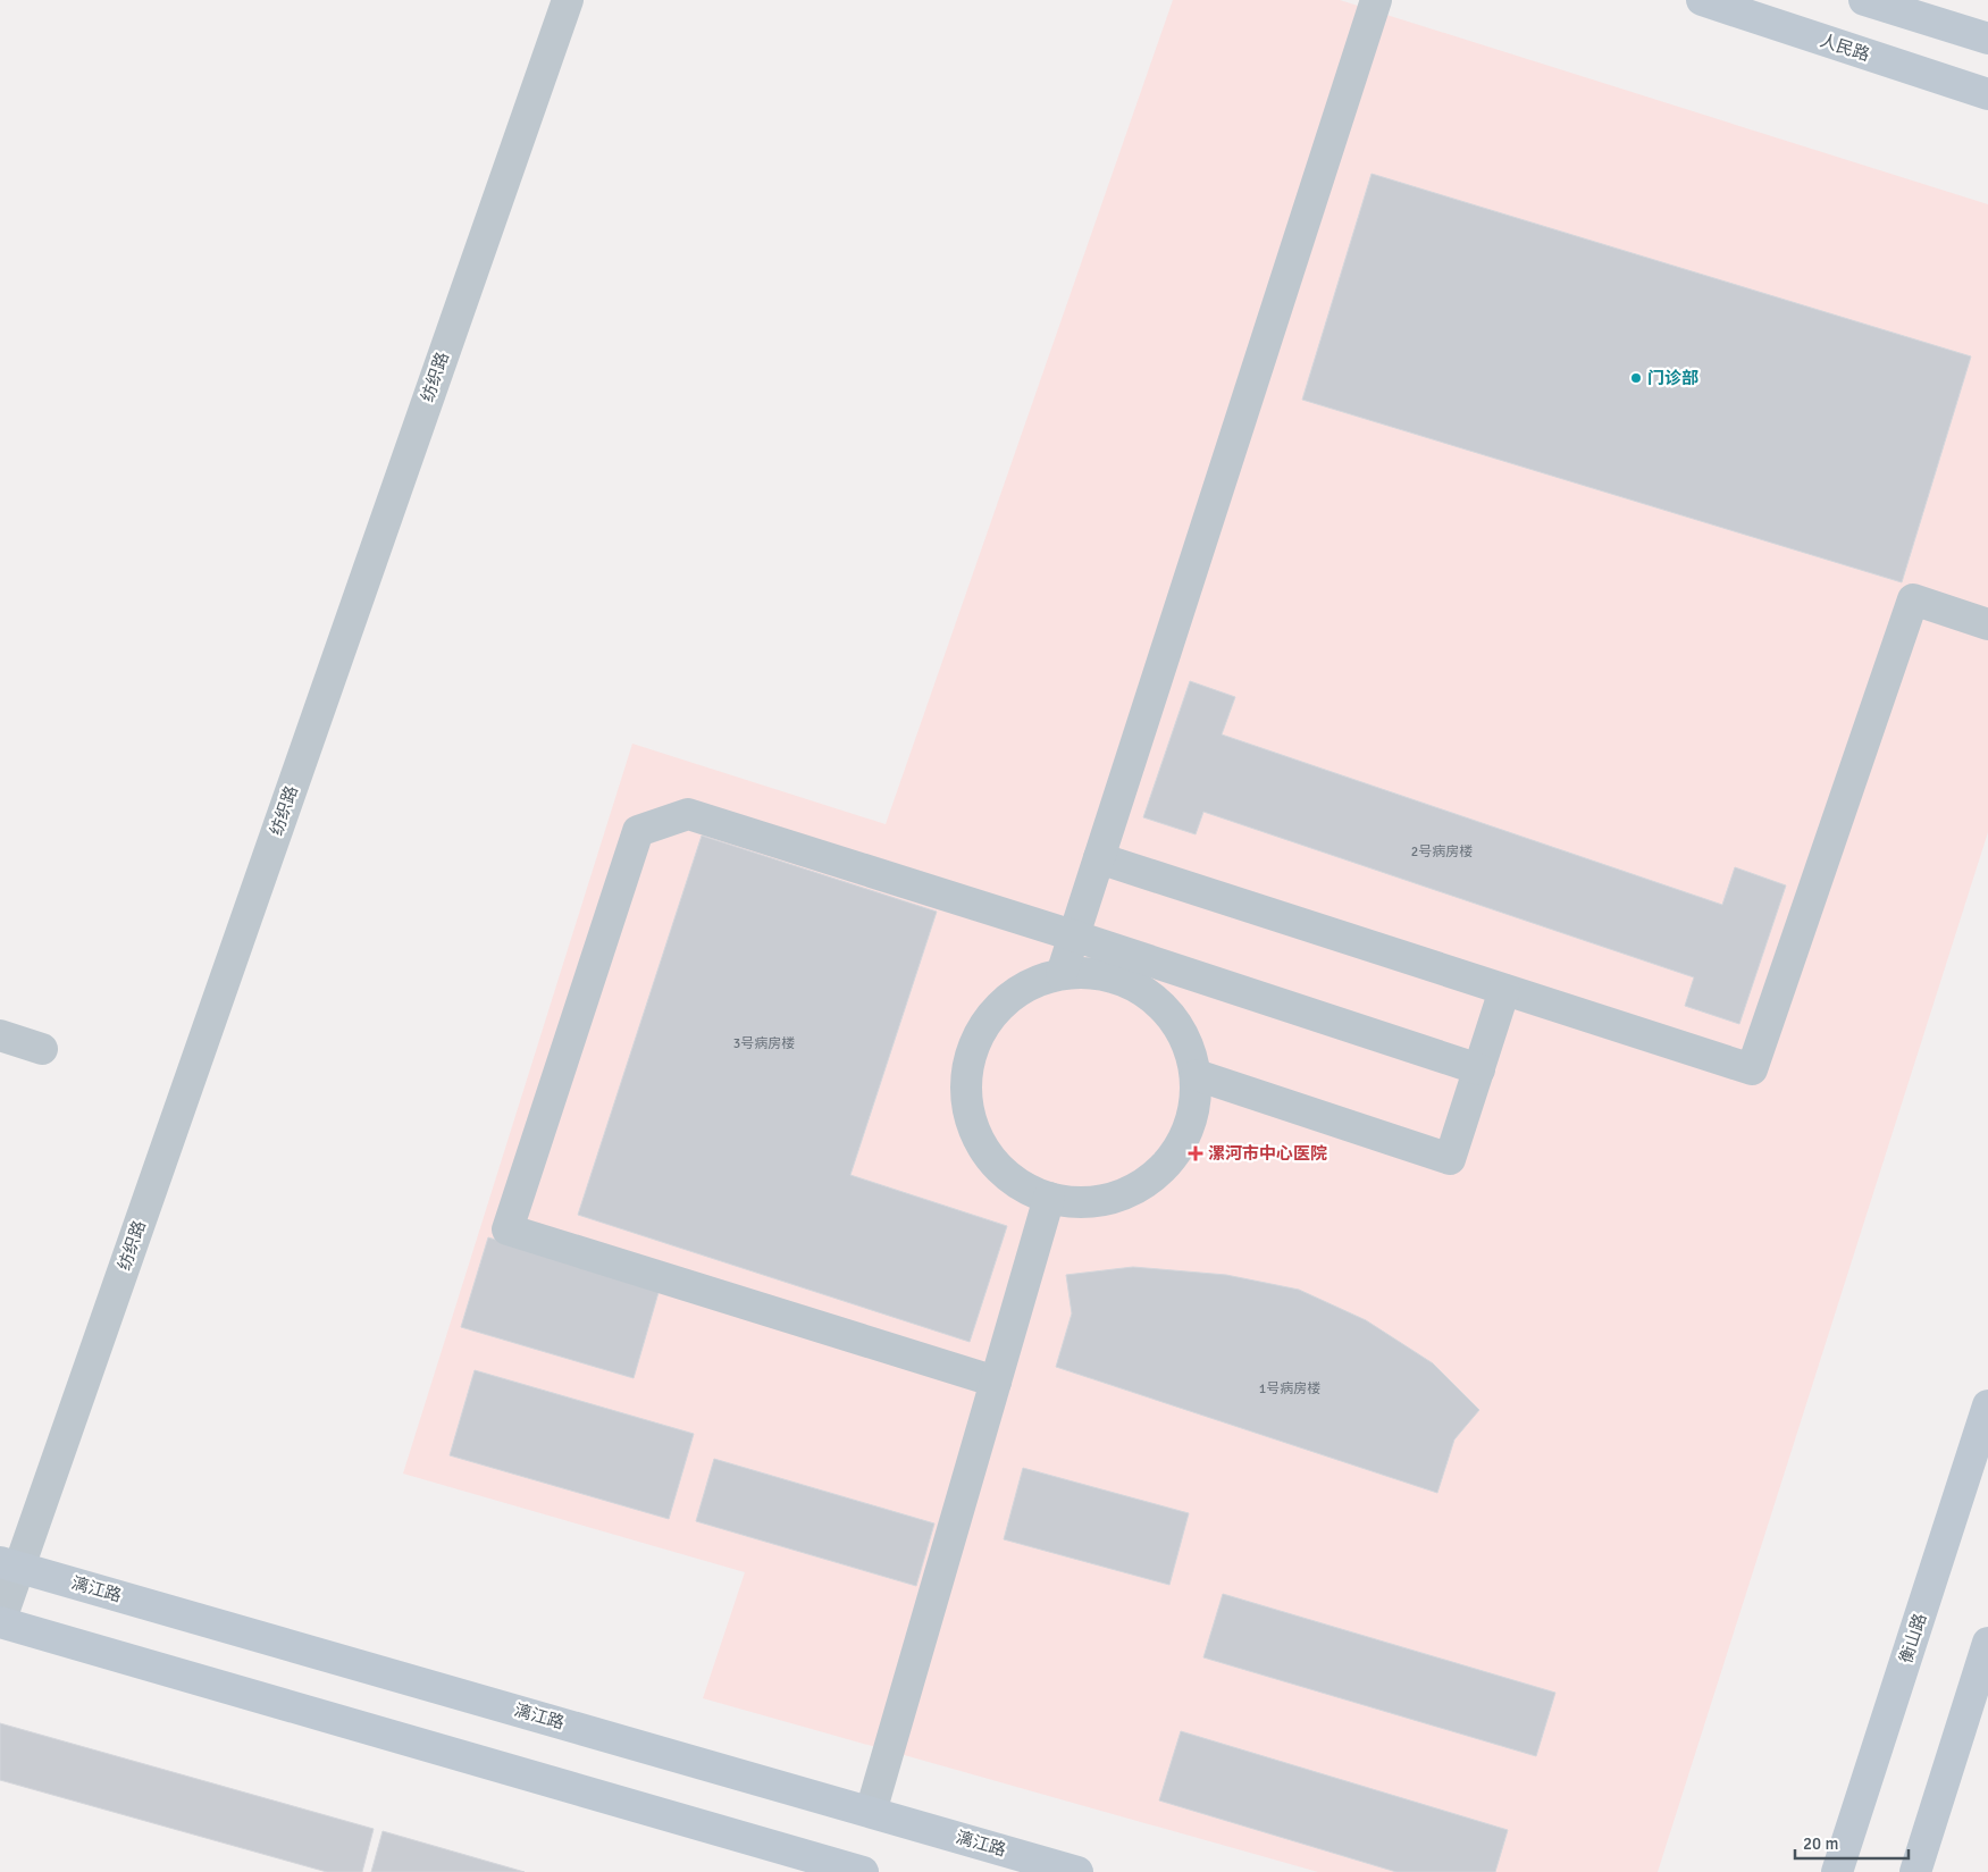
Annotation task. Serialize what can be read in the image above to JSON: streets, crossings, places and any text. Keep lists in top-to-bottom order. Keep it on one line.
{"streets":{"street":["人民路","纺织路","漓江路","衡山路"]},"crossings":[["纺织路","漓江路"]],"places":{"other":["门诊部"],"health":["漯河市中心医院"]},"house_numbers":["2号病房楼","3号病房楼","1号病房楼"],"scale_bar":"20 m"}
